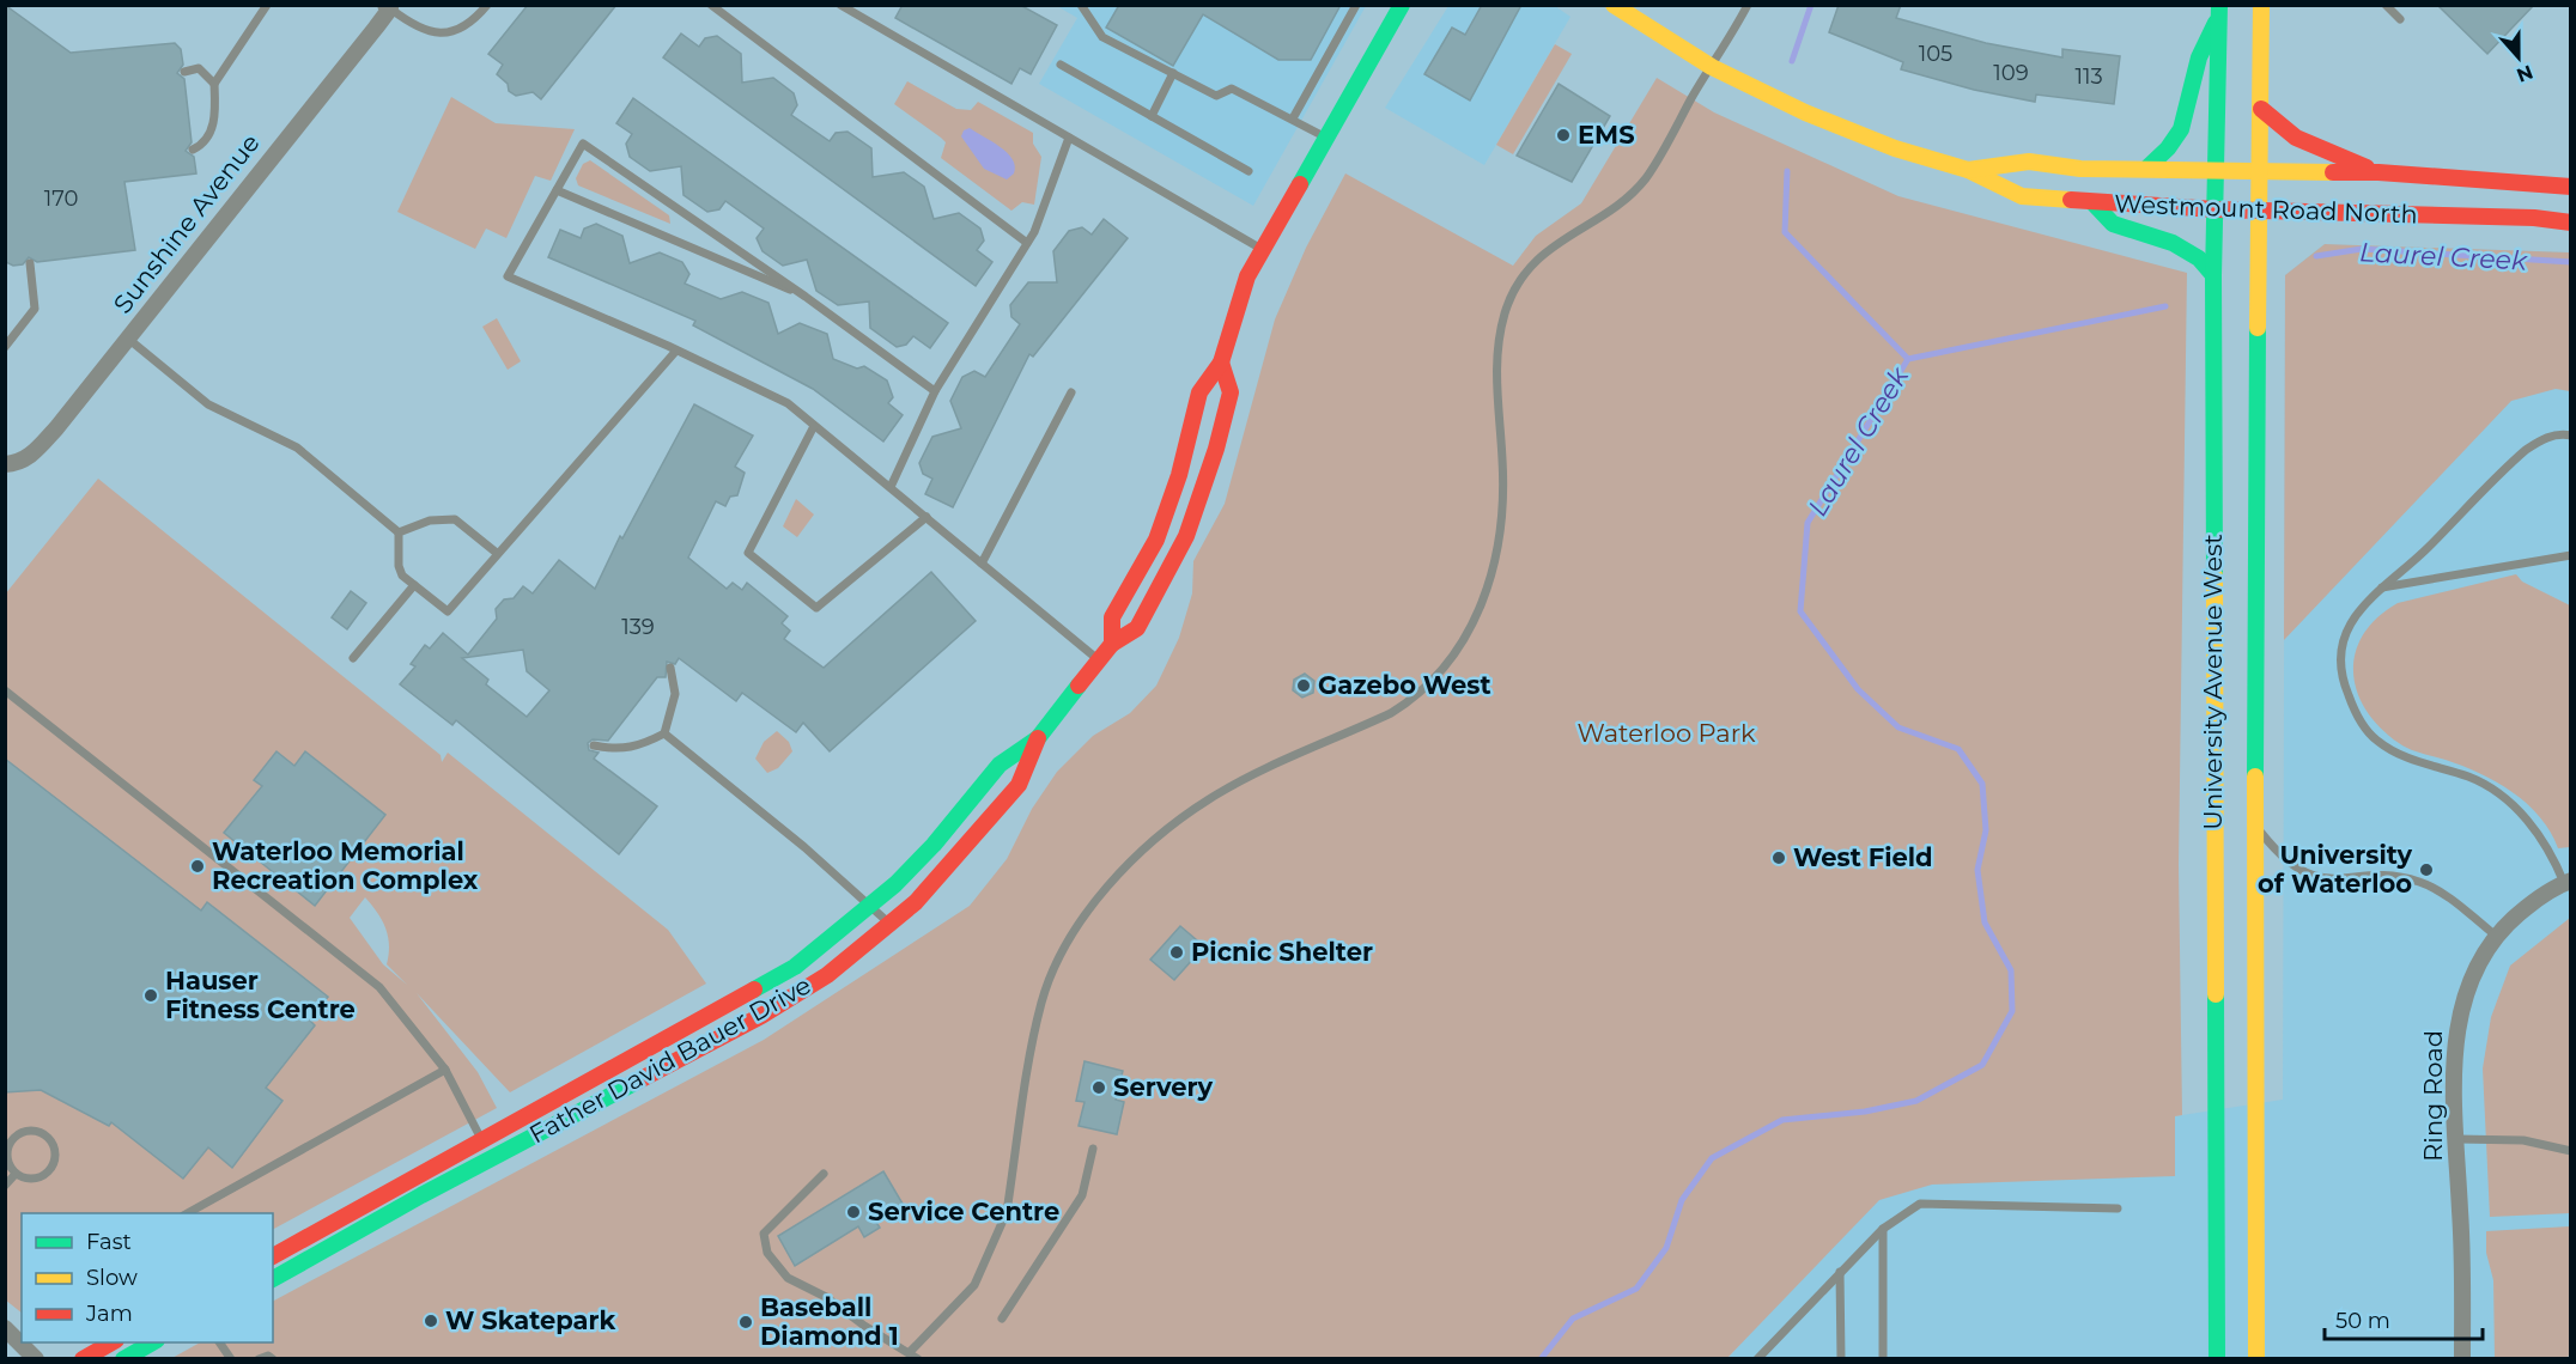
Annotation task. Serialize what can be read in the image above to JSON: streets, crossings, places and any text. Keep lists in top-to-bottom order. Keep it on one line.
{"streets":{"main road":["Westmount Road North","University Avenue West","Father David Bauer Drive"],"street":["Sunshine Avenue","Ring Road"]},"crossings":[["Westmount Road North","University Avenue West"]],"water":["Laurel Creek"],"parks":["Waterloo Park"],"places":["EMS","Gazebo West","West Field","Waterloo Memorial Recreation Complex","University of Waterloo","Picnic Shelter","Hauser Fitness Centre","Servery","Service Centre","W Skatepark","Baseball Diamond 1"],"house_numbers":["105","109","113","170","139"],"legend":["Fast","Slow","Jam"],"scale_bar":"50 m","north":"bottom"}
